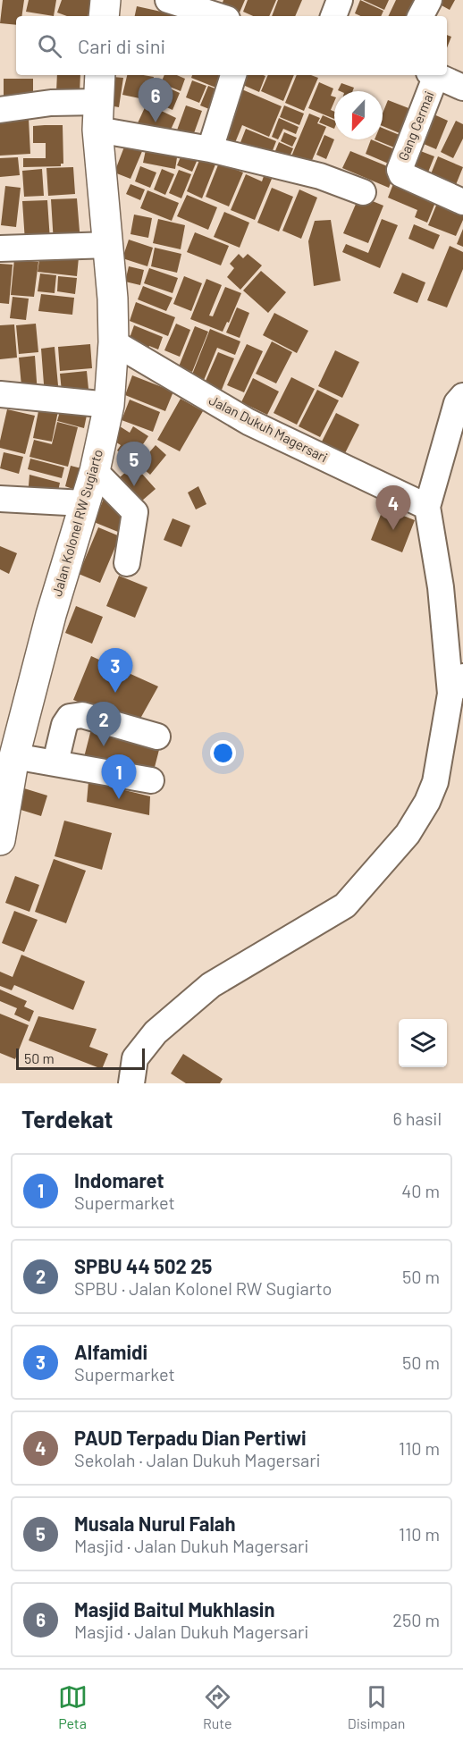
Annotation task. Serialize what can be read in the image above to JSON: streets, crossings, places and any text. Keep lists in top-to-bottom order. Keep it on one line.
{"streets":{"main road":["Jalan Kolonel RW Sugiarto"],"street":["Gang Cermai","Jalan Dukuh Magersari"]},"crossings":[["Jalan Dukuh Magersari","Jalan Kolonel RW Sugiarto"]],"scale_bar":"50 m","north":"bottom","page":{"search":"Cari di sini","pins":["6","5","4","3","2","1"],"scale":"50 m","heading":["Terdekat","6 hasil"],"list":[{"mark":"1","name":"Indomaret","note":"Supermarket","value":"40 m"},{"mark":"2","name":"SPBU 44 502 25","note":"SPBU · Jalan Kolonel RW Sugiarto","value":"50 m"},{"mark":"3","name":"Alfamidi","note":"Supermarket","value":"50 m"},{"mark":"4","name":"PAUD Terpadu Dian Pertiwi","note":"Sekolah · Jalan Dukuh Magersari","value":"110 m"},{"mark":"5","name":"Musala Nurul Falah","note":"Masjid · Jalan Dukuh Magersari","value":"110 m"},{"mark":"6","name":"Masjid Baitul Mukhlasin","note":"Masjid · Jalan Dukuh Magersari","value":"250 m"}],"nav":["Peta","Rute","Disimpan"]}}
